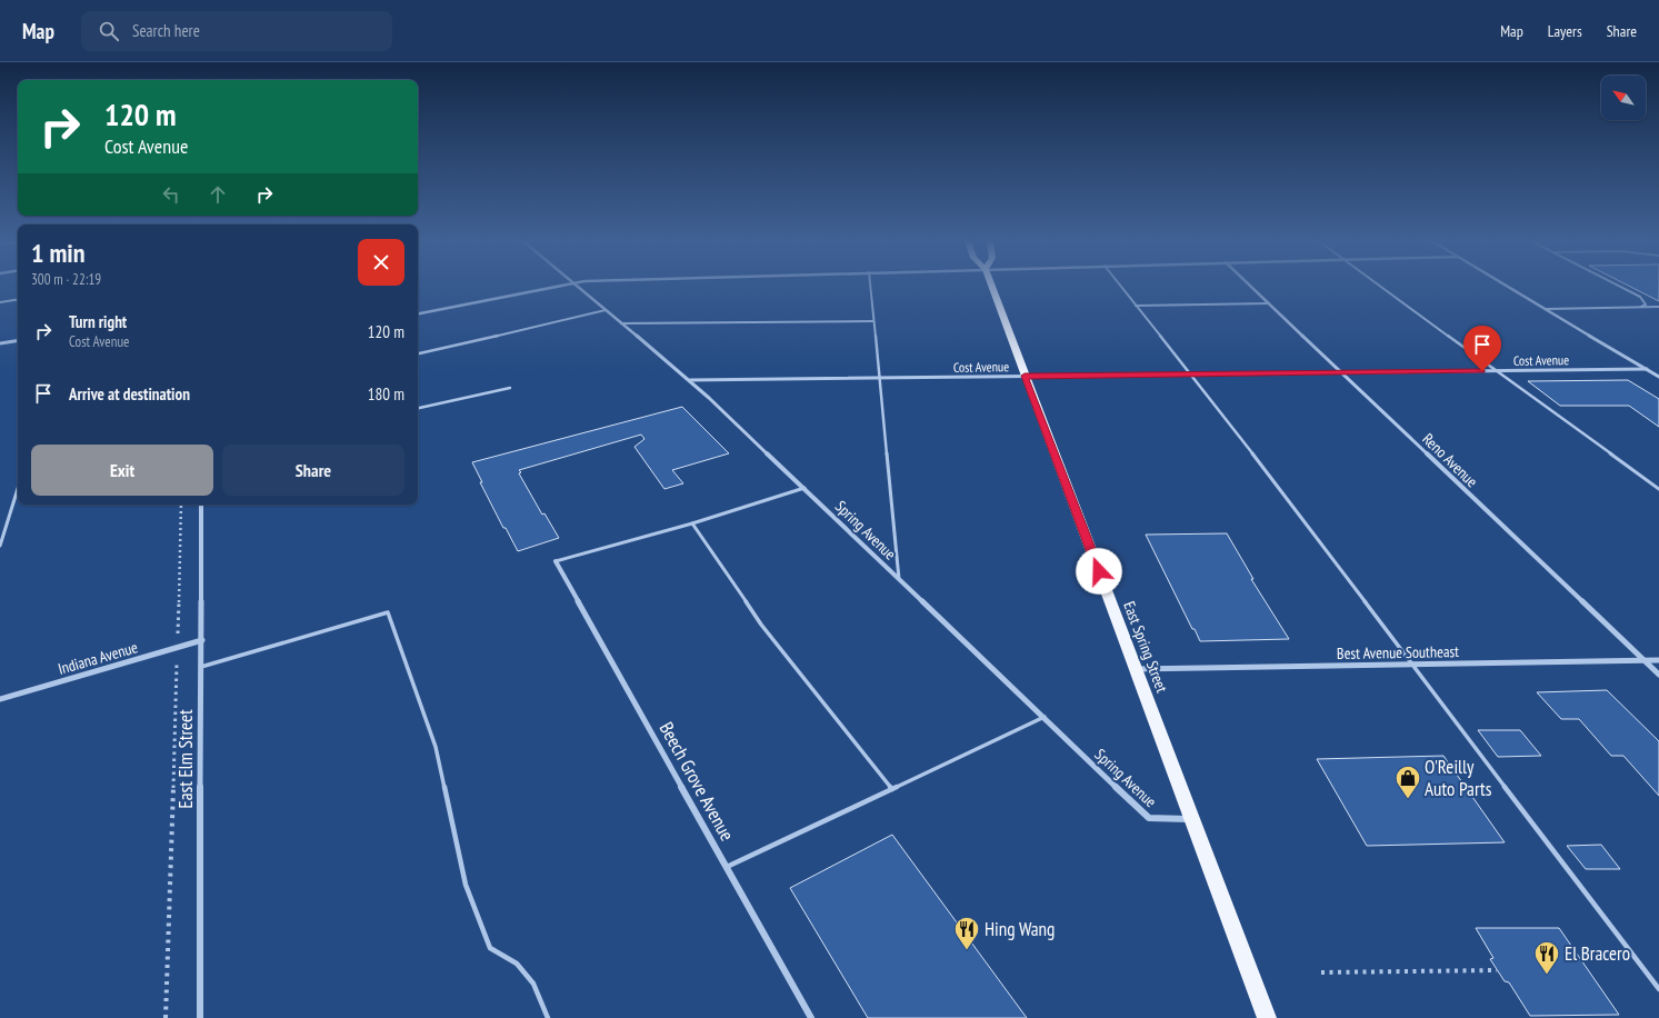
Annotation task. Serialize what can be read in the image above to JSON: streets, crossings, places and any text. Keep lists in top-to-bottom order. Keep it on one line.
{"streets":{"main road":["East Spring Street"],"street":["Cost Avenue","Reno Avenue","Spring Avenue","Best Avenue Southeast","Indiana Avenue","East Elm Street","Beech Grove Avenue"]},"crossings":[["Cost Avenue","Reno Avenue"],["Cost Avenue","Spring Avenue"],["Cost Avenue","East Spring Street"],["Reno Avenue","Best Avenue Southeast"],["Spring Avenue","East Spring Street"],["East Spring Street","Best Avenue Southeast"],["Indiana Avenue","East Elm Street"]],"places":{"shop":["O'Reilly Auto Parts"],"restaurant":["Hing Wang","El Bracero"]},"north":"top left","page":{"header":"Map","search":"Search here","nav":["Map","Layers","Share"],"turn":["120 m","Cost Avenue"],"heading":["1 min","300 m · 22:19"],"list":[{"name":"Turn right","note":"Cost Avenue","value":"120 m"},{"name":"Arrive at destination","value":"180 m"}],"buttons":["Exit","Share"]}}
